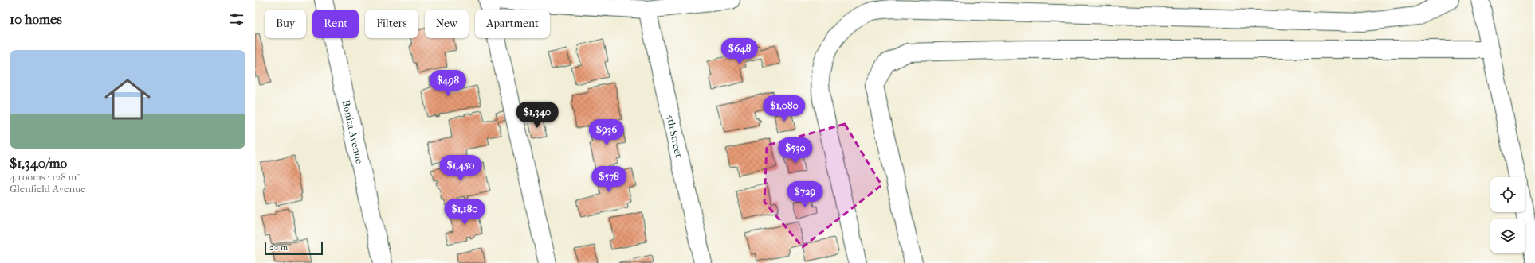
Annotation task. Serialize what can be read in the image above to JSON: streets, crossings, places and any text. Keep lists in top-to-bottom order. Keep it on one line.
{"streets":{"street":["Bonita Avenue","5th Street"]},"scale_bar":"20 m","page":{"heading":"10 homes","chip":["Buy","Rent","Filters","New","Apartment"],"list":[{"name":"$1,340/mo","note":"4 rooms · 128 m² · Glenfield Avenue"}],"price":["$648","$498","$1,080","$1,340","$936","$530","$1,450","$578","$729","$1,180"],"scale":"20 m"}}
